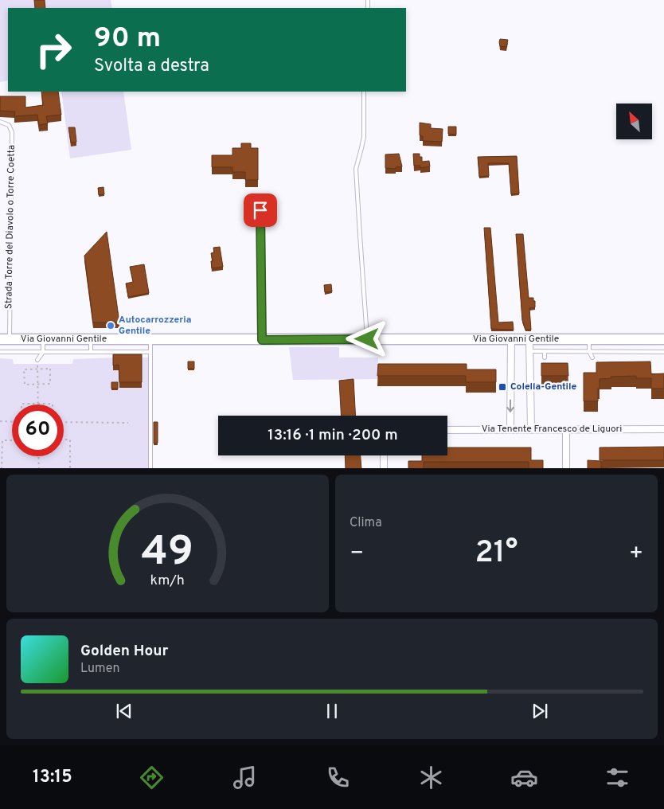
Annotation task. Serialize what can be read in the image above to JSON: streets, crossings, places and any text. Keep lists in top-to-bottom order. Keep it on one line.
{"streets":{"main road":["Via Giovanni Gentile"],"street":["Via Tenente Francesco de Liguori"],"lane":["Strada Torre del Diavolo o Torre Coetta"]},"crossings":[["Strada Torre del Diavolo o Torre Coetta","Via Giovanni Gentile"]],"places":{"other":["Autocarrozzeria Gentile"],"transit":["Colella-Gentile"]},"north":"top left","page":{"turn":["90 m","Svolta a destra"],"limit":"60","trip":"13:16 · 1 min · 200 m","tile":"Clima","heat":["−","21°","+"],"song":["Golden Hour","Lumen"],"tabs":"13:15","gauge":["49","km/h"]}}
